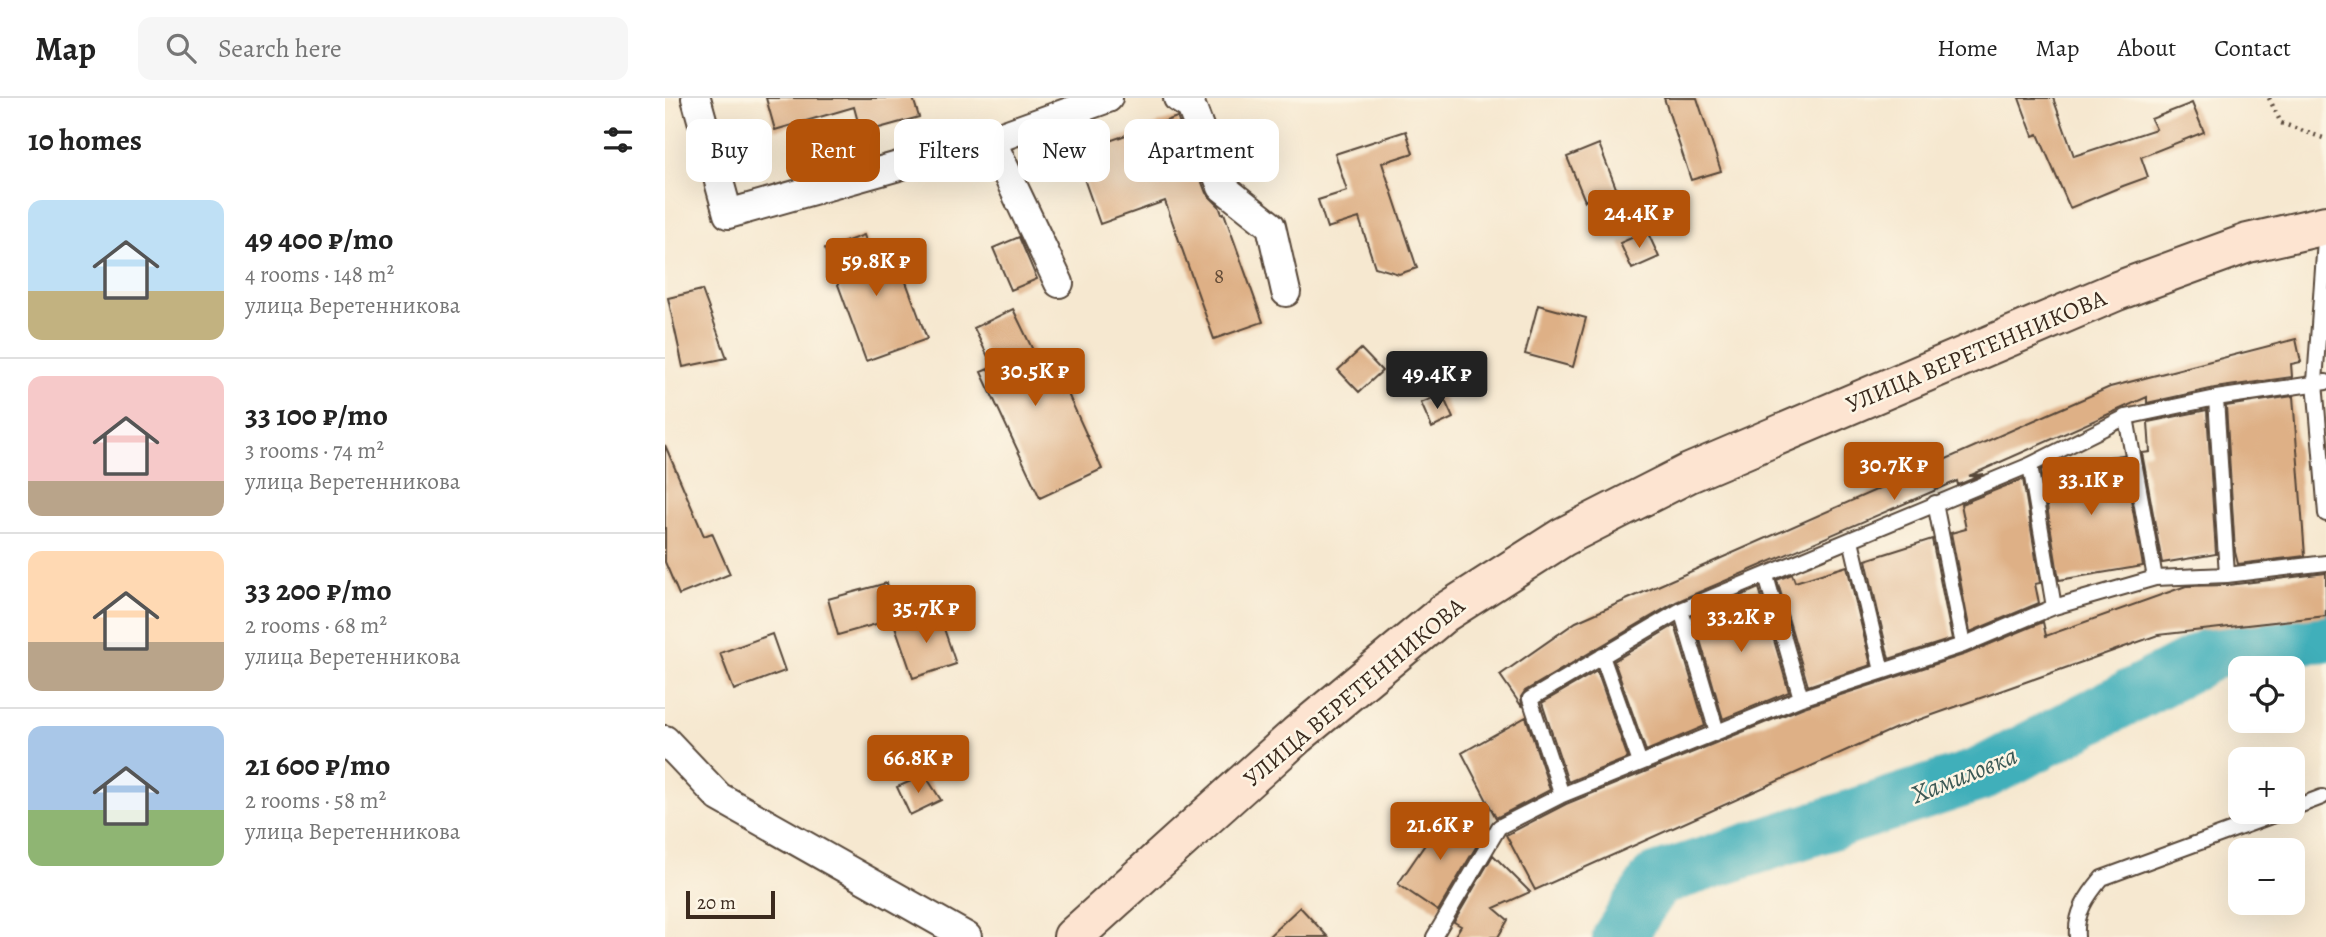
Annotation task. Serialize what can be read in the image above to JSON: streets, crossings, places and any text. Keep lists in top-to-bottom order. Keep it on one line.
{"streets":{"main road":["УЛИЦА ВЕРЕТЕННИКОВА"]},"water":["Хамиловка"],"house_numbers":["8"],"scale_bar":"20 m","page":{"header":"Map","search":"Search here","nav":["Home","Map","About","Contact"],"heading":"10 homes","chip":["Buy","Rent","Filters","New","Apartment"],"list":[{"name":"49 400 ₽/mo","note":"4 rooms · 148 m² · улица Веретенникова"},{"name":"33 100 ₽/mo","note":"3 rooms · 74 m² · улица Веретенникова"},{"name":"33 200 ₽/mo","note":"2 rooms · 68 m² · улица Веретенникова"},{"name":"21 600 ₽/mo","note":"2 rooms · 58 m² · улица Веретенникова"}],"price":["24.4K ₽","59.8K ₽","30.5K ₽","49.4K ₽","30.7K ₽","33.1K ₽","35.7K ₽","33.2K ₽","66.8K ₽","21.6K ₽"],"map_buttons":["+","−"],"scale":"20 m"}}
